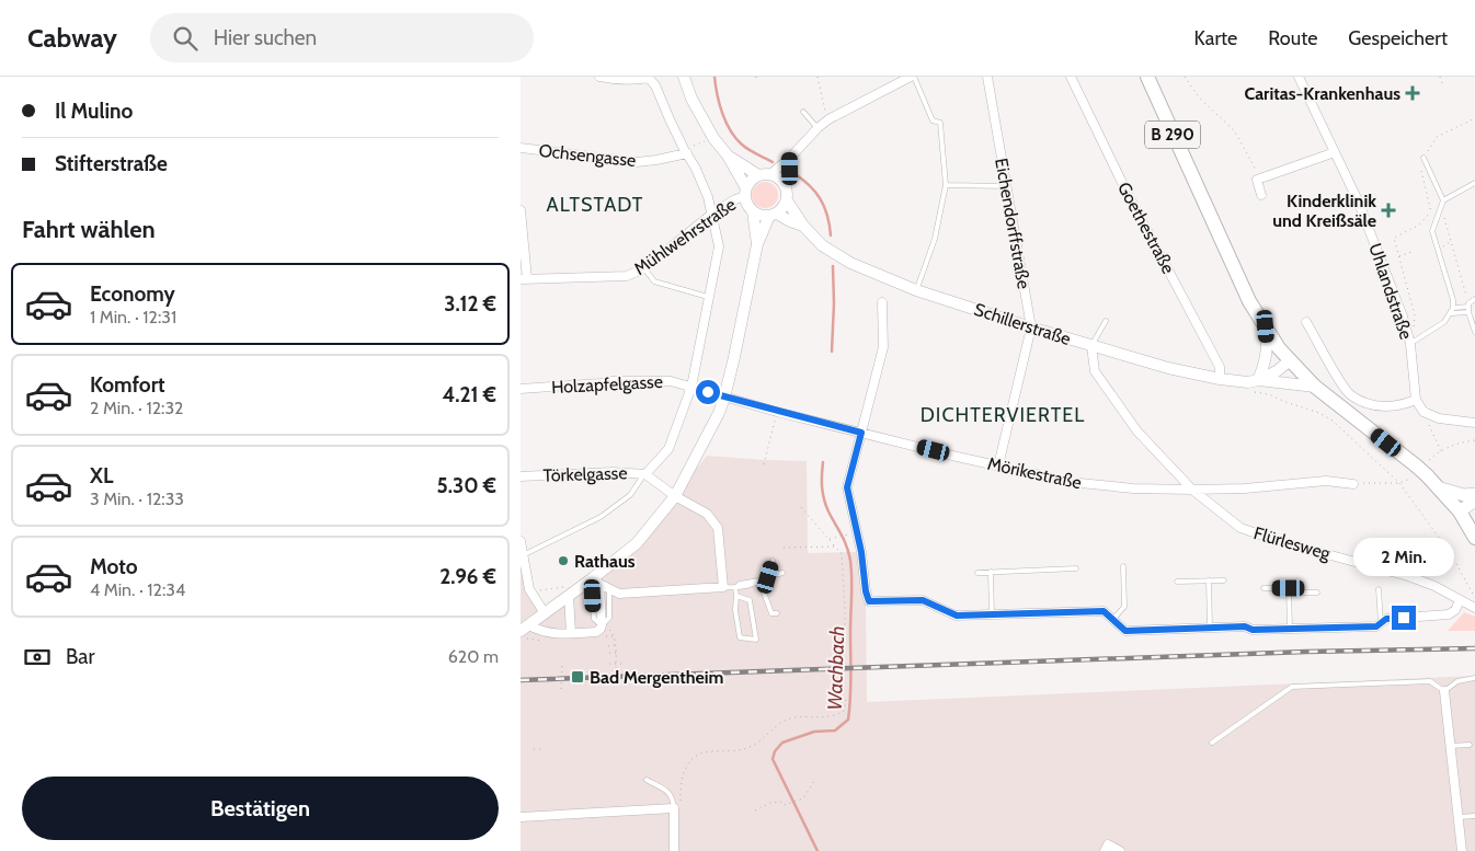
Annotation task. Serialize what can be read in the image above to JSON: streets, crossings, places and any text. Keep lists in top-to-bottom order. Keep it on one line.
{"streets":{"main road":["B 290"],"street":["Ochsengasse","Eichendorffstraße","Goethestraße","Mühlwehrstraße","Uhlandstraße","Schillerstraße","Holzapfelgasse","Mörikestraße","Törkelgasse","Flürlesweg"]},"crossings":[["B 290","Schillerstraße"],["Eichendorffstraße","Schillerstraße"],["Eichendorffstraße","Mörikestraße"],["Goethestraße","Schillerstraße"],["Mühlwehrstraße","Schillerstraße"],["Schillerstraße","Flürlesweg"],["Holzapfelgasse","Mörikestraße"],["Mörikestraße","Flürlesweg"]],"districts":["ALTSTADT","DICHTERVIERTEL"],"water":["Wachbach"],"places":{"health":["Caritas-Krankenhaus","Kinderklinik und Kreißsäle"],"other":["Rathaus"],"transit":["Bad Mergentheim"]},"page":{"header":"Cabway","search":"Hier suchen","nav":["Karte","Route","Gespeichert"],"banner":["Il Mulino","Stifterstraße"],"heading":"Fahrt wählen","list":[{"name":"Economy","note":"1 Min. · 12:31","value":"3.12 €"},{"name":"Komfort","note":"2 Min. · 12:32","value":"4.21 €"},{"name":"XL","note":"3 Min. · 12:33","value":"5.30 €"},{"name":"Moto","note":"4 Min. · 12:34","value":"2.96 €"}],"bubble":"2 Min.","pay":["Bar","620 m"],"buttons":"Bestätigen"}}
